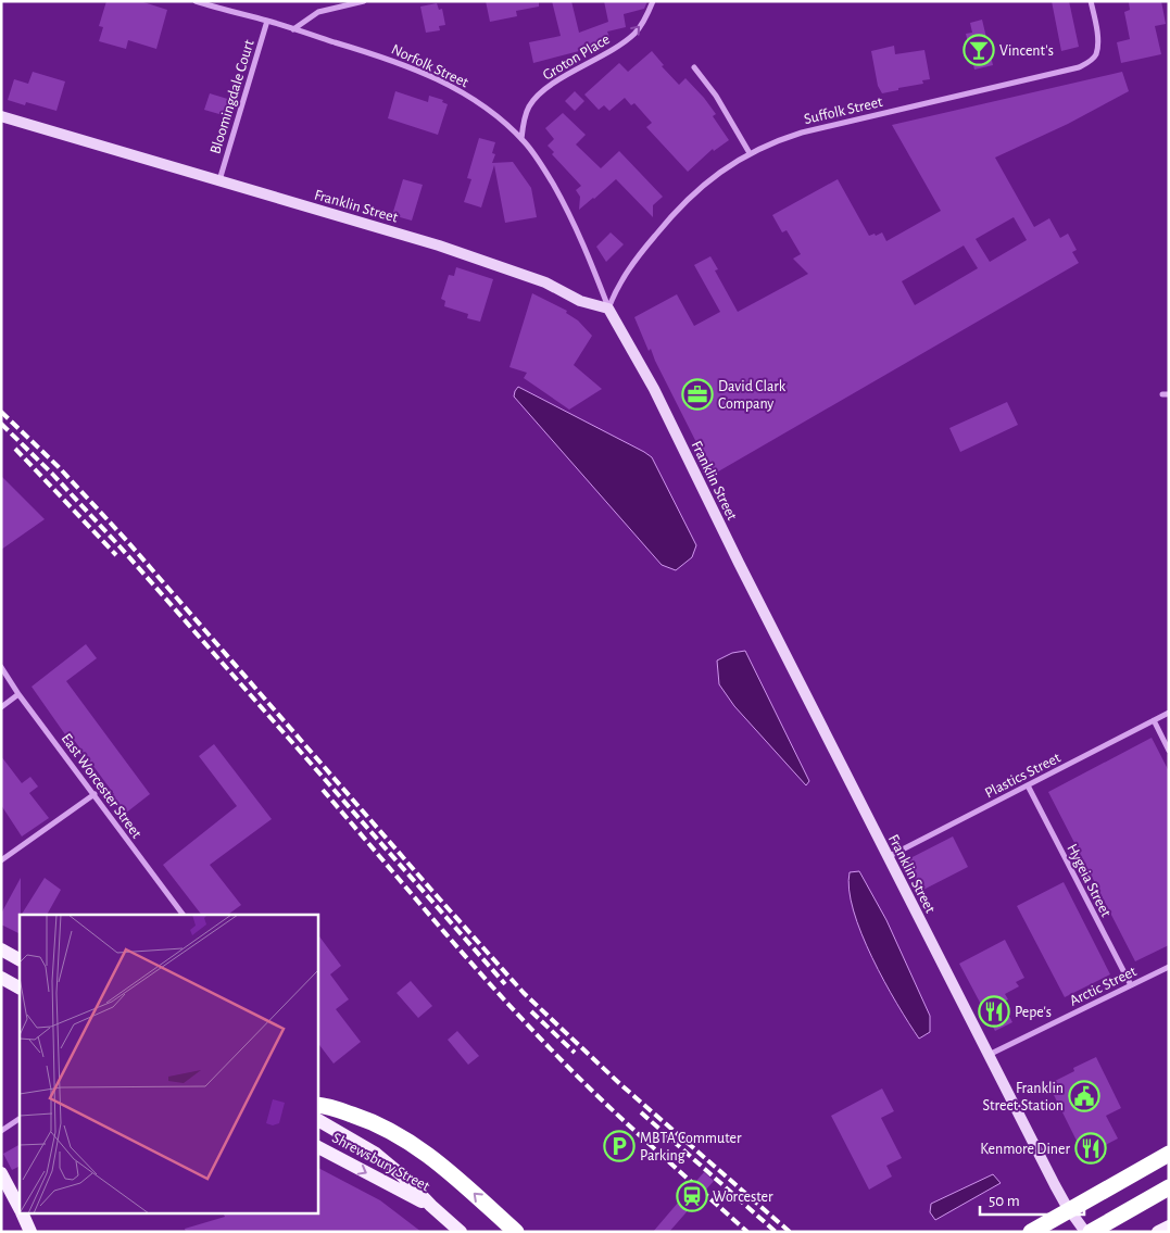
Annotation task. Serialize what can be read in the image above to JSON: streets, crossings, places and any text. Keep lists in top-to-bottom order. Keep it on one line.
{"streets":{"main road":["Franklin Street","Shrewsbury Street"],"street":["Groton Place","Norfolk Street","Bloomingdale Court","Suffolk Street","Plastics Street","East Worcester Street","Hygeia Street","Arctic Street"]},"crossings":[["Groton Place","Norfolk Street"],["Norfolk Street","Bloomingdale Court"],["Norfolk Street","Suffolk Street"],["Norfolk Street","Franklin Street"],["Bloomingdale Court","Franklin Street"],["Suffolk Street","Franklin Street"],["Franklin Street","Plastics Street"],["Franklin Street","Arctic Street"],["Plastics Street","Hygeia Street"],["Hygeia Street","Arctic Street"]],"one_way":["Groton Place"],"places":{"bar":["Vincent's"],"office":["David Clark Company"],"restaurant":["Pepe's","Kenmore Diner"],"public building":["Franklin Street Station"],"parking":["MBTA Commuter Parking"],"station":["Worcester"]},"scale_bar":"50 m"}
